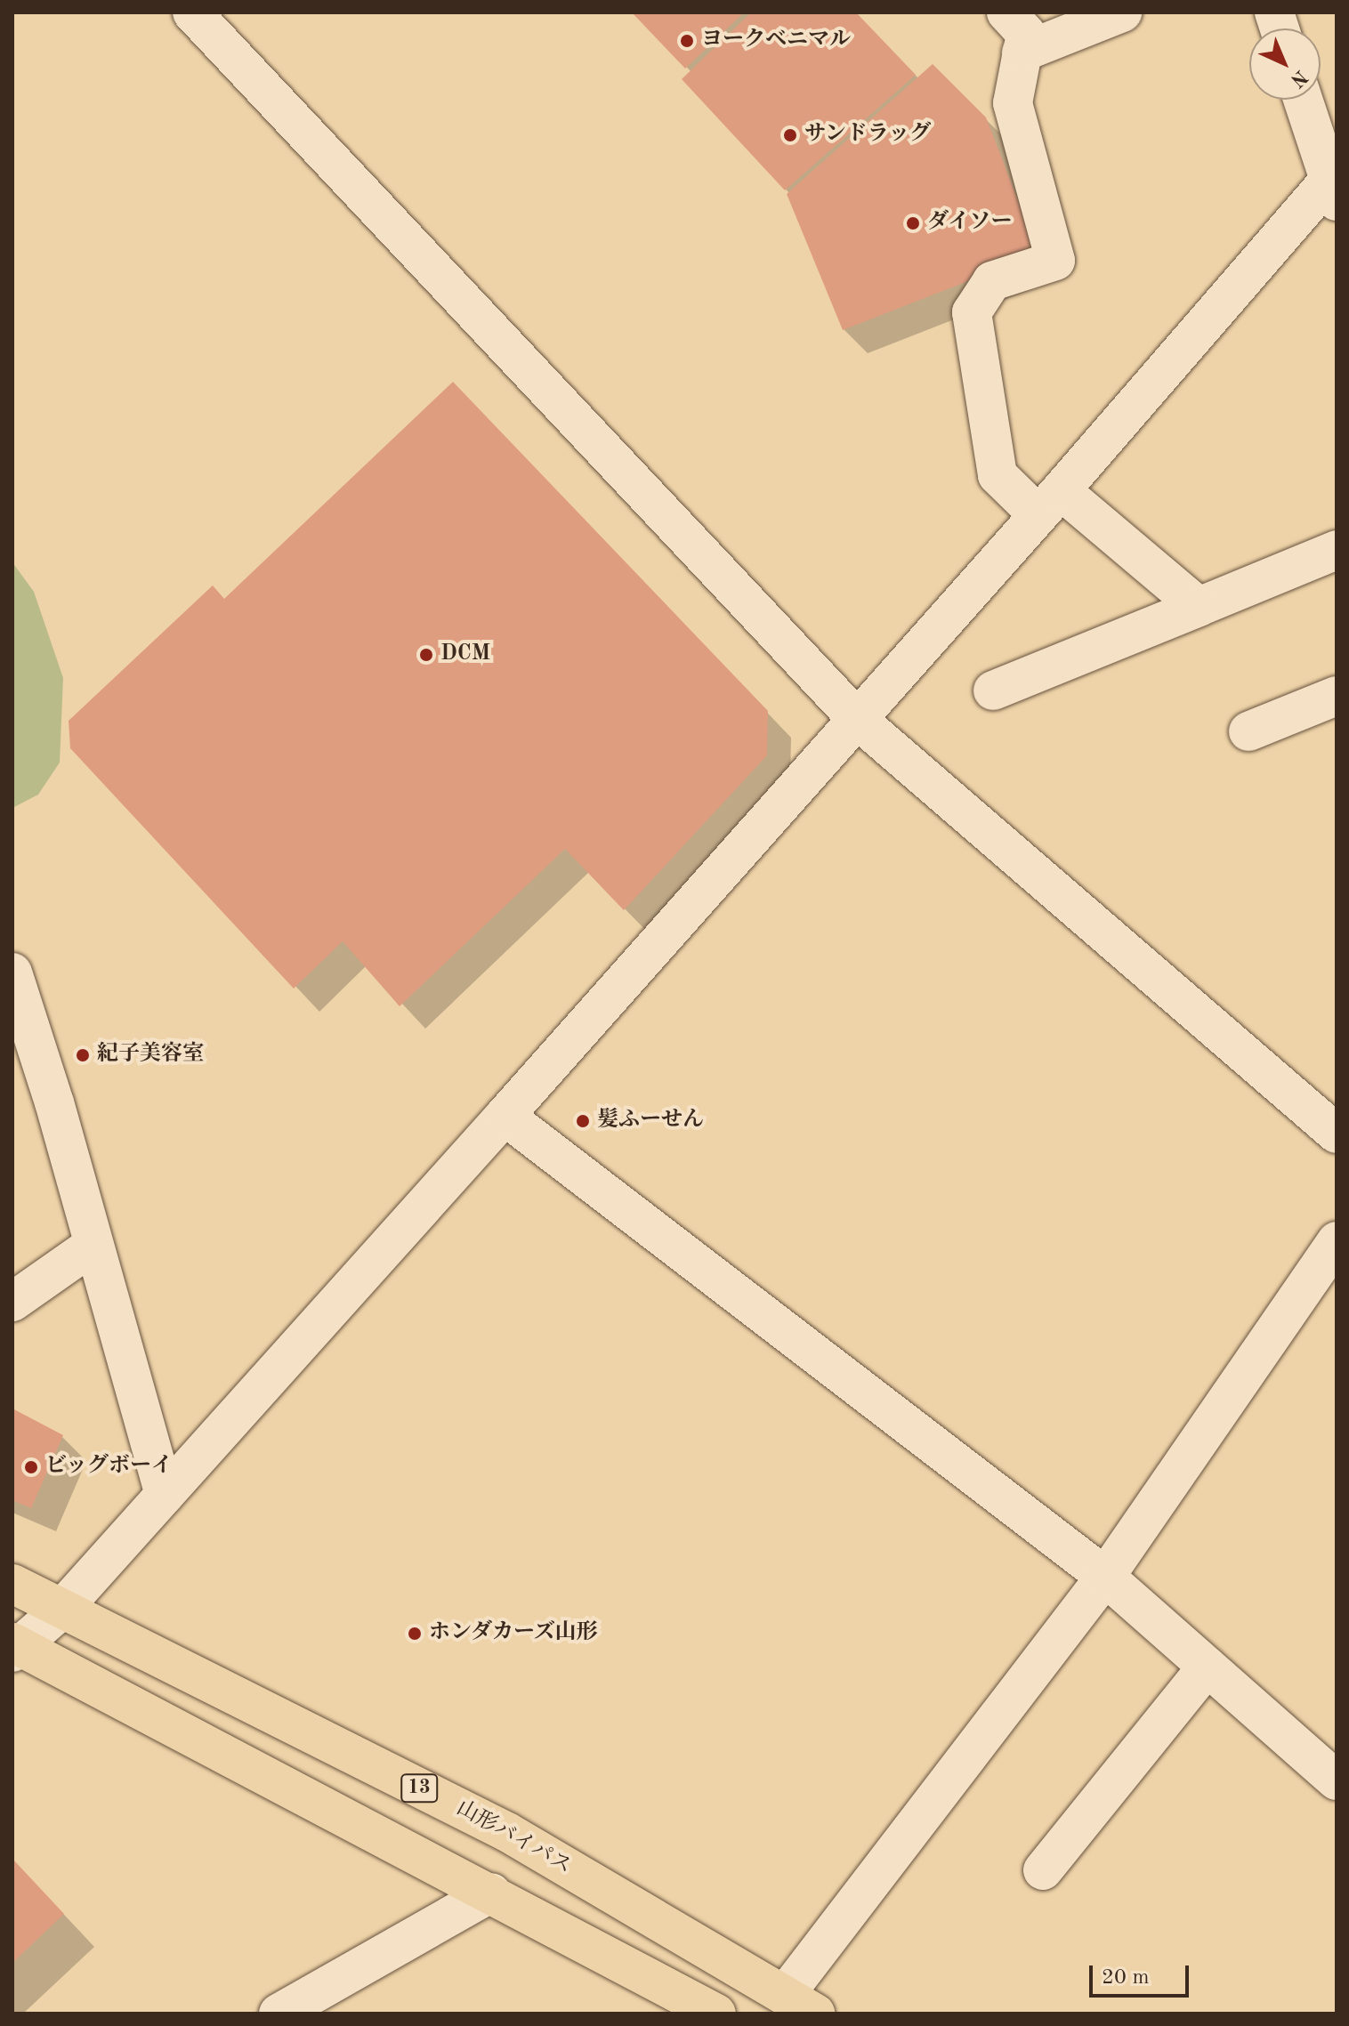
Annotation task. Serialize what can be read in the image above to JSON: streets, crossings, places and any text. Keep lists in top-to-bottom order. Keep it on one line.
{"streets":{"highway":["13","山形バイパス"]},"places":["ヨークベニマル","サンドラッグ","ダイソー","DCM","紀子美容室","髪ふーせん","ビッグボーイ","ホンダカーズ山形"],"scale_bar":"20 m","north":"bottom right"}
